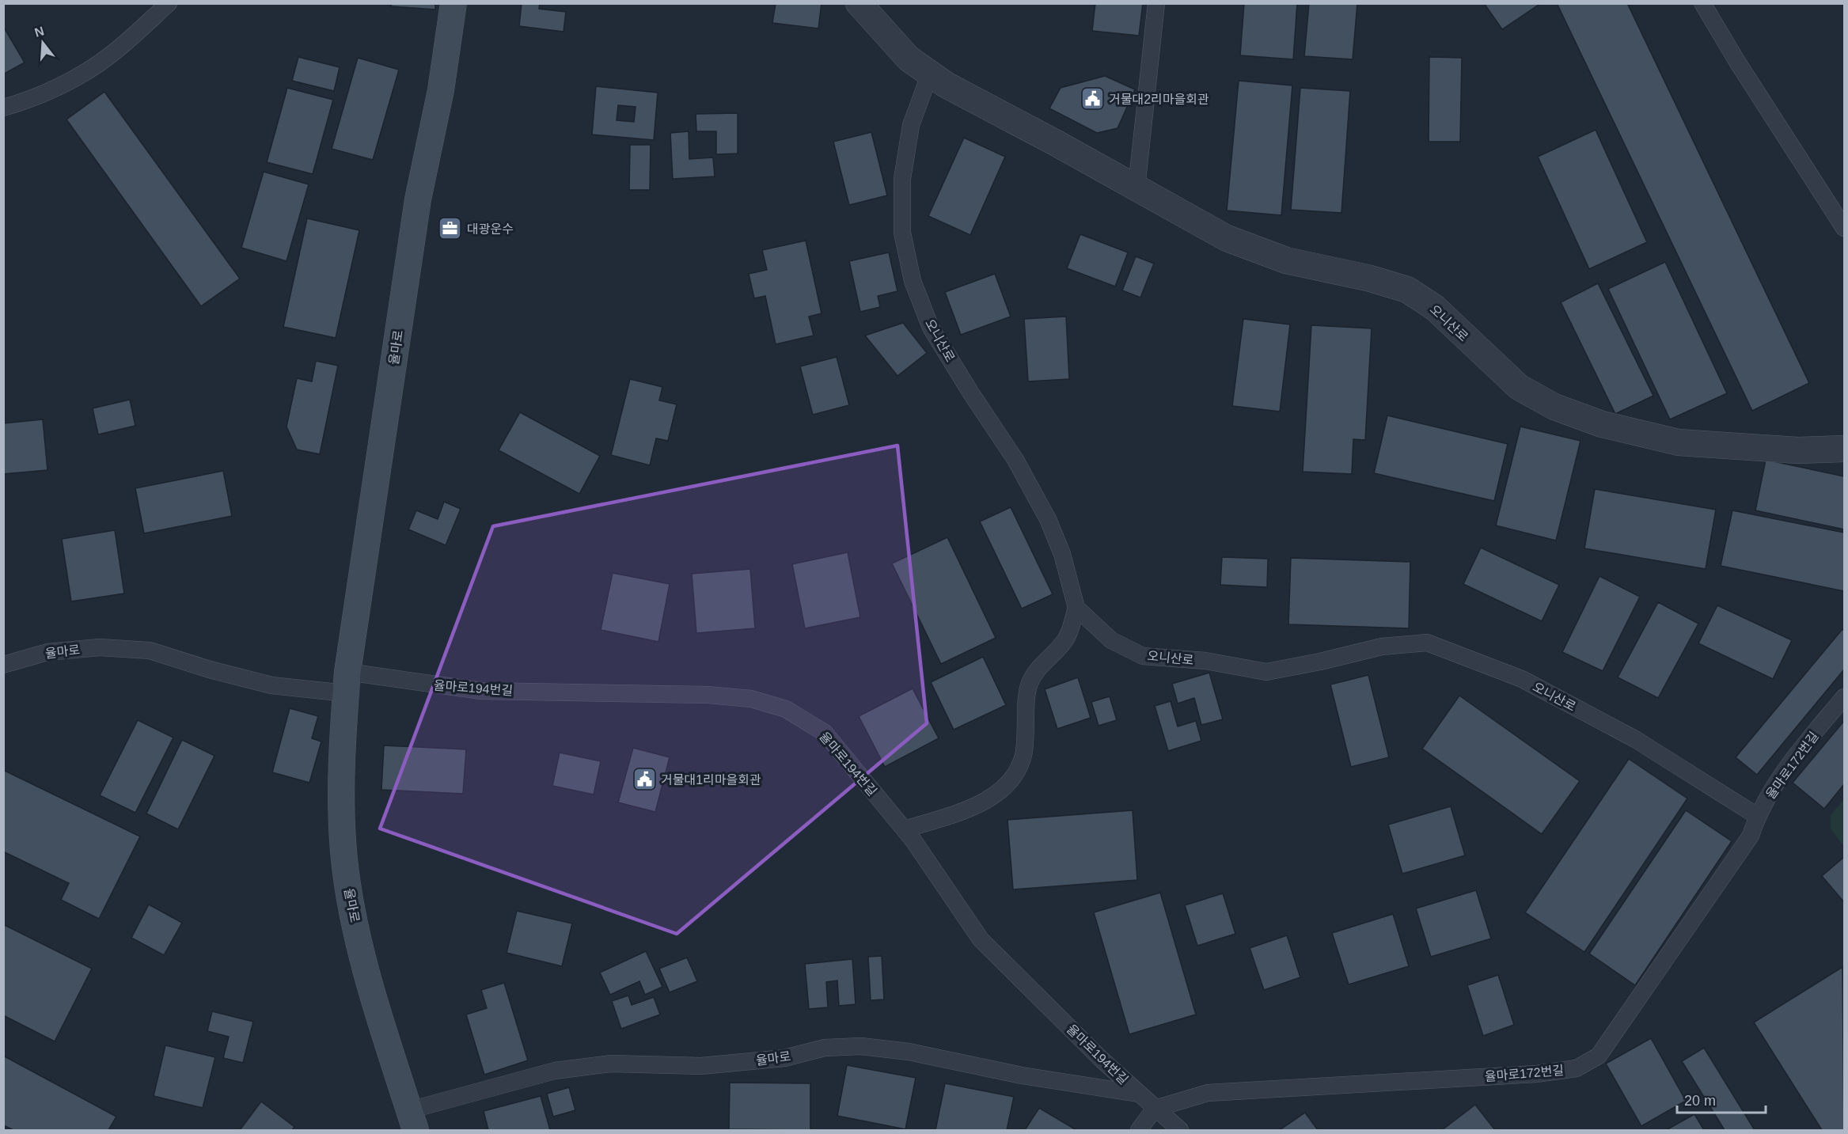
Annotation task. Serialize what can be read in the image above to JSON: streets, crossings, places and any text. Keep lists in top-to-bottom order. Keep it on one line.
{"streets":{"street":["오니산로","율마로"],"lane":["율마로194번길","율마로172번길"]},"crossings":[["오니산로","율마로172번길"],["율마로","율마로194번길"],["율마로194번길","율마로172번길"]],"places":{"public building":["거물대2리마을회관","거물대1리마을회관"],"office":["대광운수"]},"scale_bar":"20 m","north":"top"}
